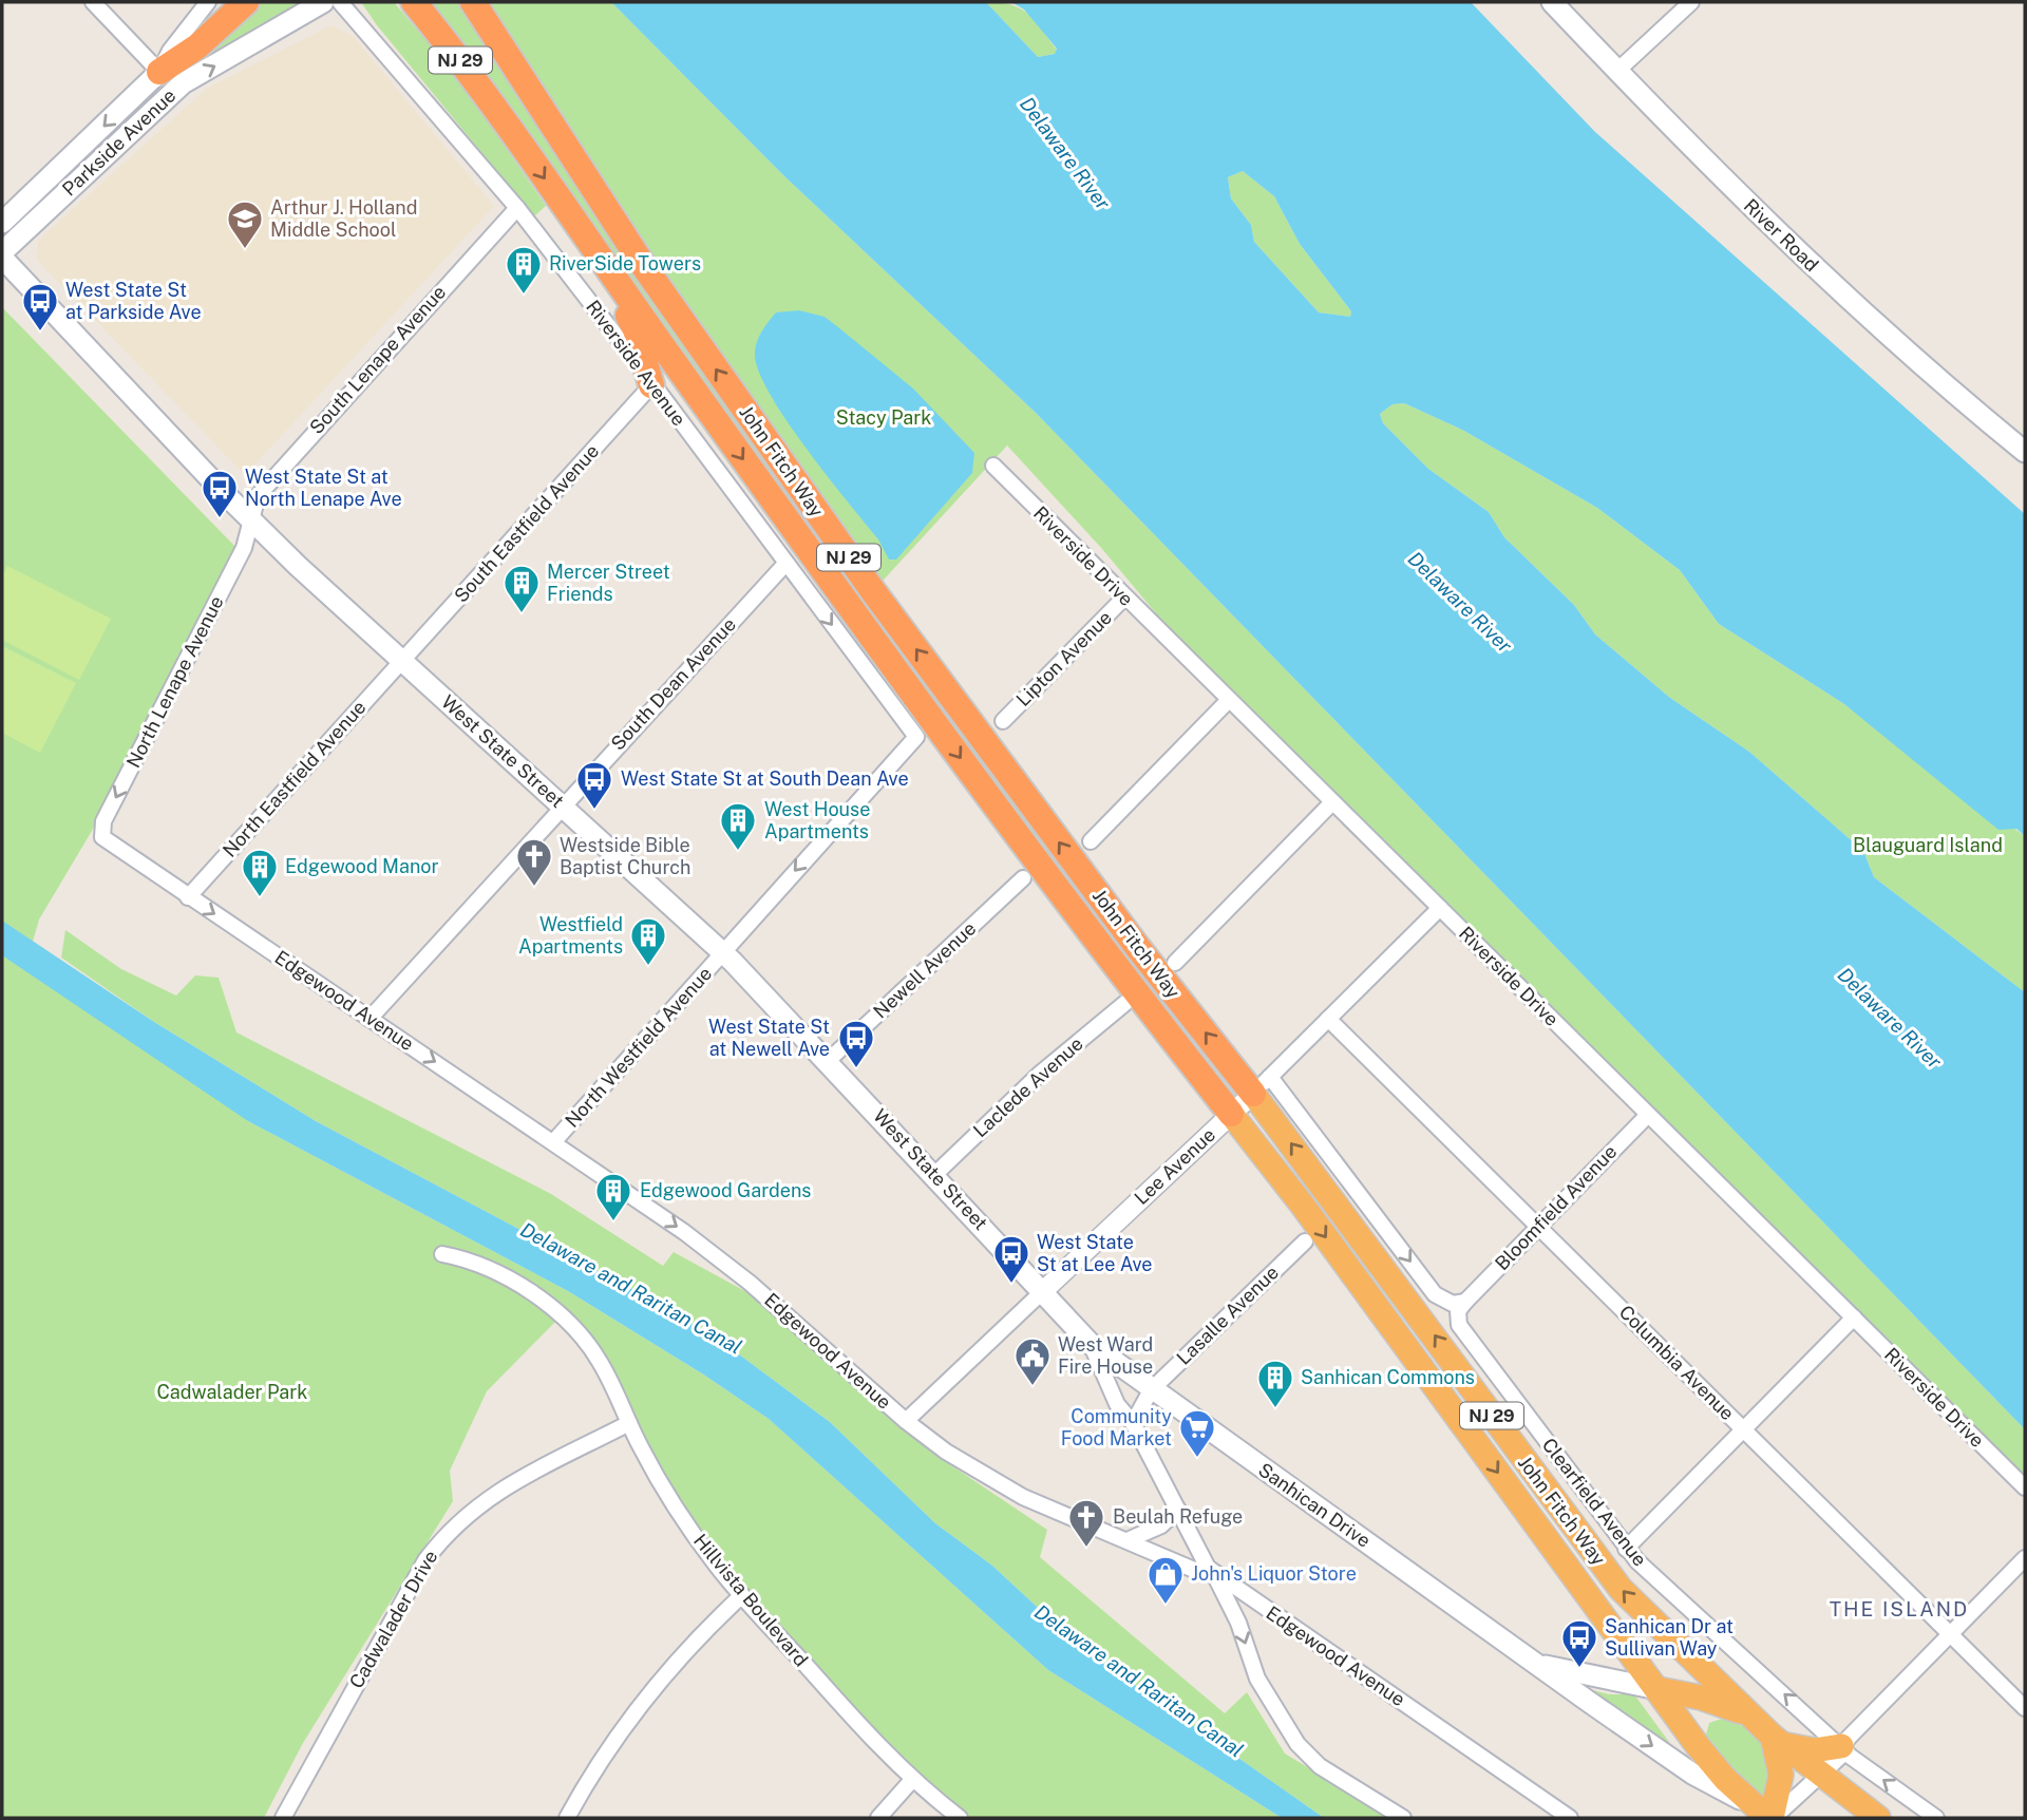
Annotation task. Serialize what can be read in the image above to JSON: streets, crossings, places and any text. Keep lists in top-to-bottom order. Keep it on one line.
{"streets":{"highway":["NJ 29","John Fitch Way"],"main road":["Parkside Avenue","River Road","West State Street","Sanhican Drive"],"street":["South Lenape Avenue","Riverside Avenue","South Eastfield Avenue","Riverside Drive","Lipton Avenue","North Lenape Avenue","South Dean Avenue","North Eastfield Avenue","Newell Avenue","Edgewood Avenue","North Westfield Avenue","Laclede Avenue","Lee Avenue","Bloomfield Avenue","Lasalle Avenue","Columbia Avenue","Clearfield Avenue","Hillvista Boulevard","Cadwalader Drive"]},"crossings":[["Parkside Avenue","West State Street"],["South Lenape Avenue","Riverside Avenue"],["South Lenape Avenue","North Lenape Avenue"],["South Lenape Avenue","West State Street"],["Riverside Avenue","South Eastfield Avenue"],["Riverside Avenue","South Dean Avenue"],["Riverside Avenue","North Westfield Avenue"],["John Fitch Way","Lee Avenue"],["John Fitch Way","Sanhican Drive"],["South Eastfield Avenue","West State Street"],["South Eastfield Avenue","North Eastfield Avenue"],["Riverside Drive","Lipton Avenue"],["Riverside Drive","Lee Avenue"],["Riverside Drive","Bloomfield Avenue"],["North Lenape Avenue","West State Street"],["North Lenape Avenue","Edgewood Avenue"],["South Dean Avenue","West State Street"],["South Dean Avenue","Edgewood Avenue"],["West State Street","North Eastfield Avenue"],["West State Street","Newell Avenue"],["West State Street","Edgewood Avenue"],["West State Street","North Westfield Avenue"],["West State Street","Laclede Avenue"],["West State Street","Lee Avenue"],["West State Street","Sanhican Drive"],["North Eastfield Avenue","Edgewood Avenue"],["Edgewood Avenue","North Westfield Avenue"],["Edgewood Avenue","Lee Avenue"],["Lee Avenue","Columbia Avenue"],["Bloomfield Avenue","Columbia Avenue"],["Bloomfield Avenue","Clearfield Avenue"],["Lasalle Avenue","Sanhican Drive"],["Hillvista Boulevard","Cadwalader Drive"]],"one_way":["North Lenape Avenue","Edgewood Avenue","North Westfield Avenue","Clearfield Avenue"],"districts":["THE ISLAND"],"water":["Delaware River","Delaware and Raritan Canal"],"parks":["Stacy Park","Blauguard Island","Cadwalader Park"],"places":{"school or university":["Arthur J. Holland Middle School"],"building":["RiverSide Towers","Mercer Street Friends","West House Apartments","Edgewood Manor","Westfield Apartments","Edgewood Gardens","Sanhican Commons"],"bus stop":["West State St at Parkside Ave","West State St at North Lenape Ave","West State St at South Dean Ave","West State St at Newell Ave","West State St at Lee Ave","Sanhican Dr at Sullivan Way"],"church":["Westside Bible Baptist Church","Beulah Refuge"],"public building":["West Ward Fire House"],"supermarket":["Community Food Market"],"shop":["John's Liquor Store"]}}
